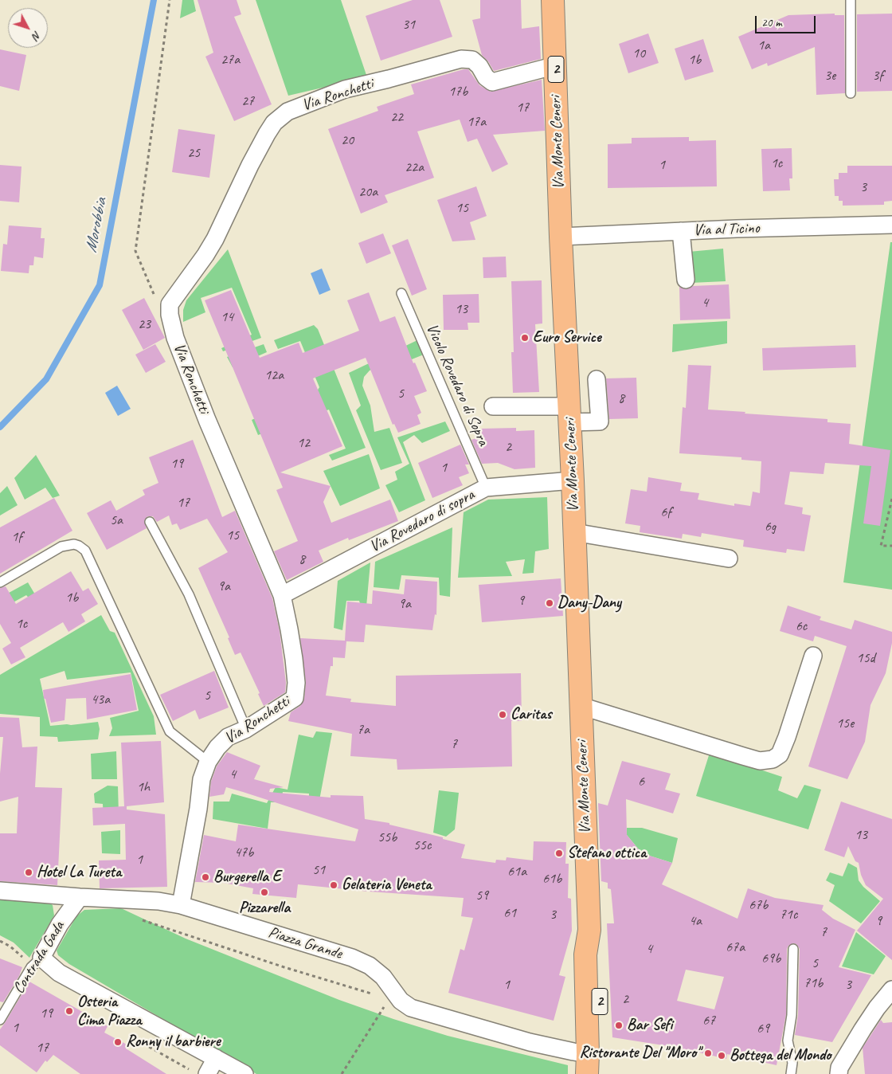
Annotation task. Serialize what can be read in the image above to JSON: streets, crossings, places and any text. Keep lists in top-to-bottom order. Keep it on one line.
{"streets":{"main road":["2","Via Monte Ceneri"],"street":["Via Ronchetti","Via al Ticino","Via Rovedaro di sopra","Piazza Grande","Contrada Gada"],"lane":["Vicolo Rovedaro di Sopra"]},"crossings":[["Via Ronchetti","Via Monte Ceneri"],["Via Ronchetti","Via Rovedaro di sopra"],["Via Ronchetti","Piazza Grande"],["Via Monte Ceneri","Via al Ticino"],["Via Monte Ceneri","Via Rovedaro di sopra"],["Via Monte Ceneri","Piazza Grande"],["Vicolo Rovedaro di Sopra","Via Rovedaro di sopra"],["Piazza Grande","Contrada Gada"]],"water":["Morobbia"],"places":["Euro Service","Dany-Dany","Caritas","Stefano ottica","Hotel La Tureta","Burgerella E","Gelateria Veneta","Pizzarella","Osteria Cima Piazza","Bar Sefi","Ronny il barbiere","Ristorante Del \"Moro\"","Bottega del Mondo"],"house_numbers":["31","1a","10","27a","1b","3e","3f","17b","27","17","22","17a","20","25","1c","1","22a","3","20a","15","4","13","14","23","12a","5","8","12","2","19","1","17","6f","5a","6g","15","1f","8","9a","1b","9","9a","1c","6c","15d","5","43a","15e","7a","7","4","6","1h","13","55b","55c","47b","1","51","61a","61b","59","67b","61","3","71c","4a","9","7","67a","4","69b","5","71b","1","3","2","19","67","1","69","17"],"scale_bar":"20 m","north":"bottom right"}
